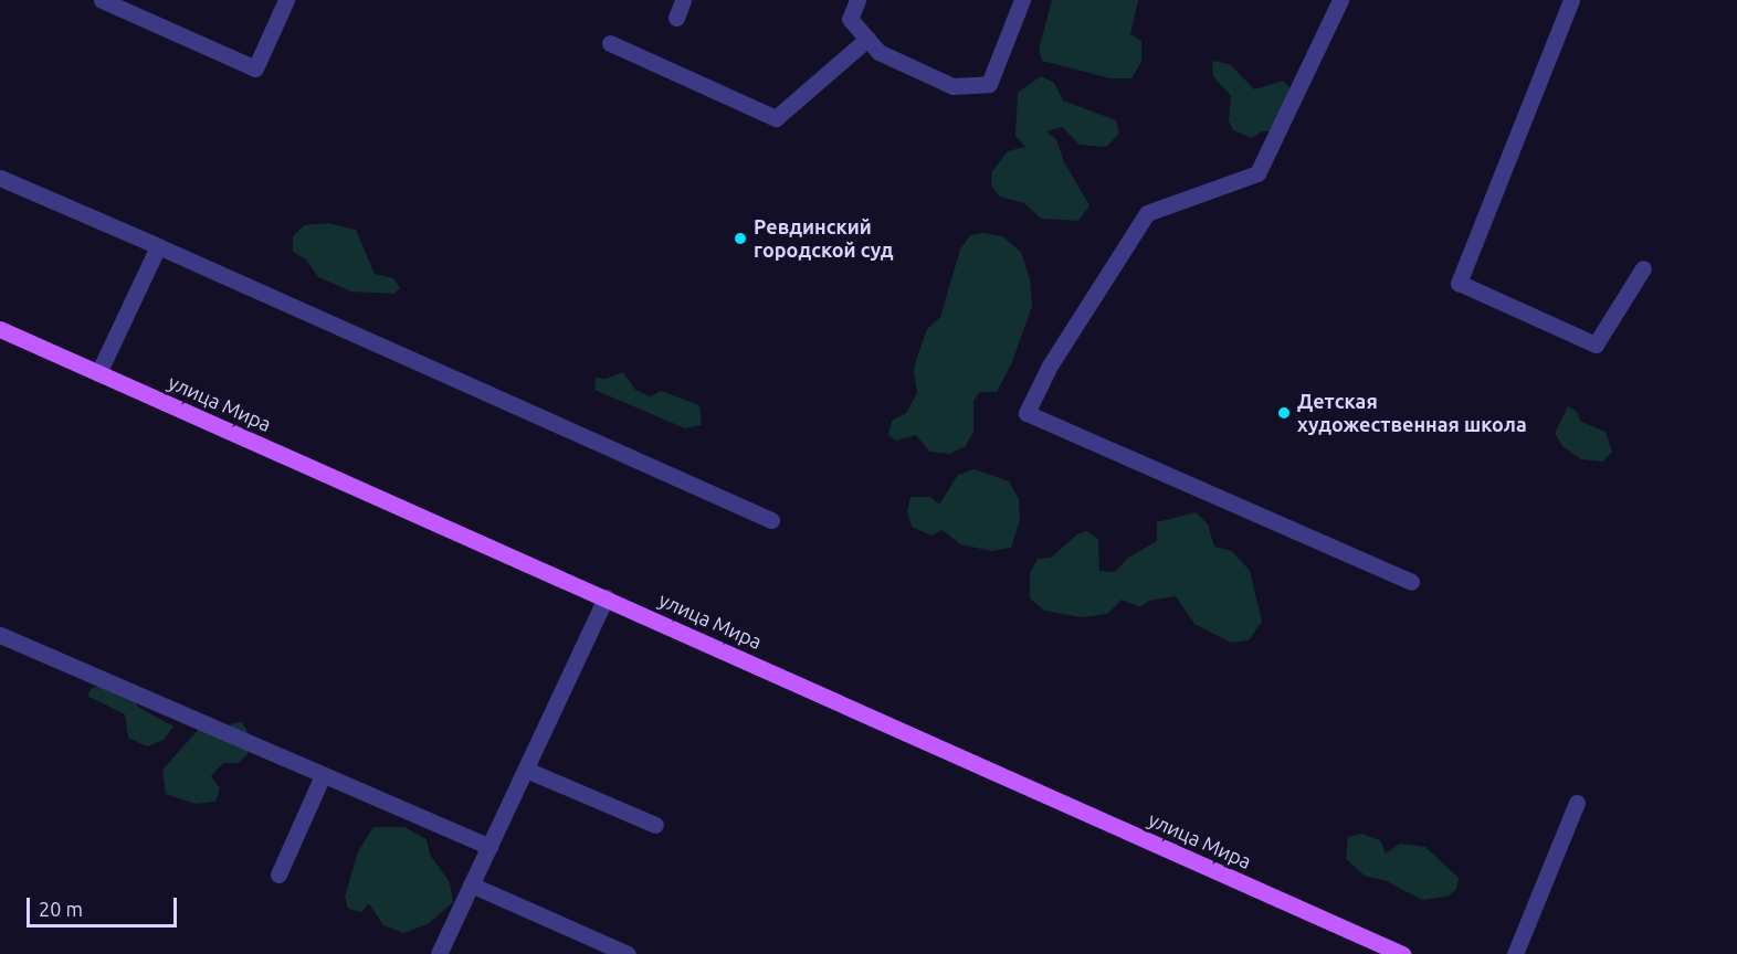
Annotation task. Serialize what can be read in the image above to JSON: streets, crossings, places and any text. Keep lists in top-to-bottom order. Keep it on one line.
{"streets":{"main road":["улица Мира"]},"places":["Ревдинский городской суд","Детская художественная школа"],"scale_bar":"20 m"}
